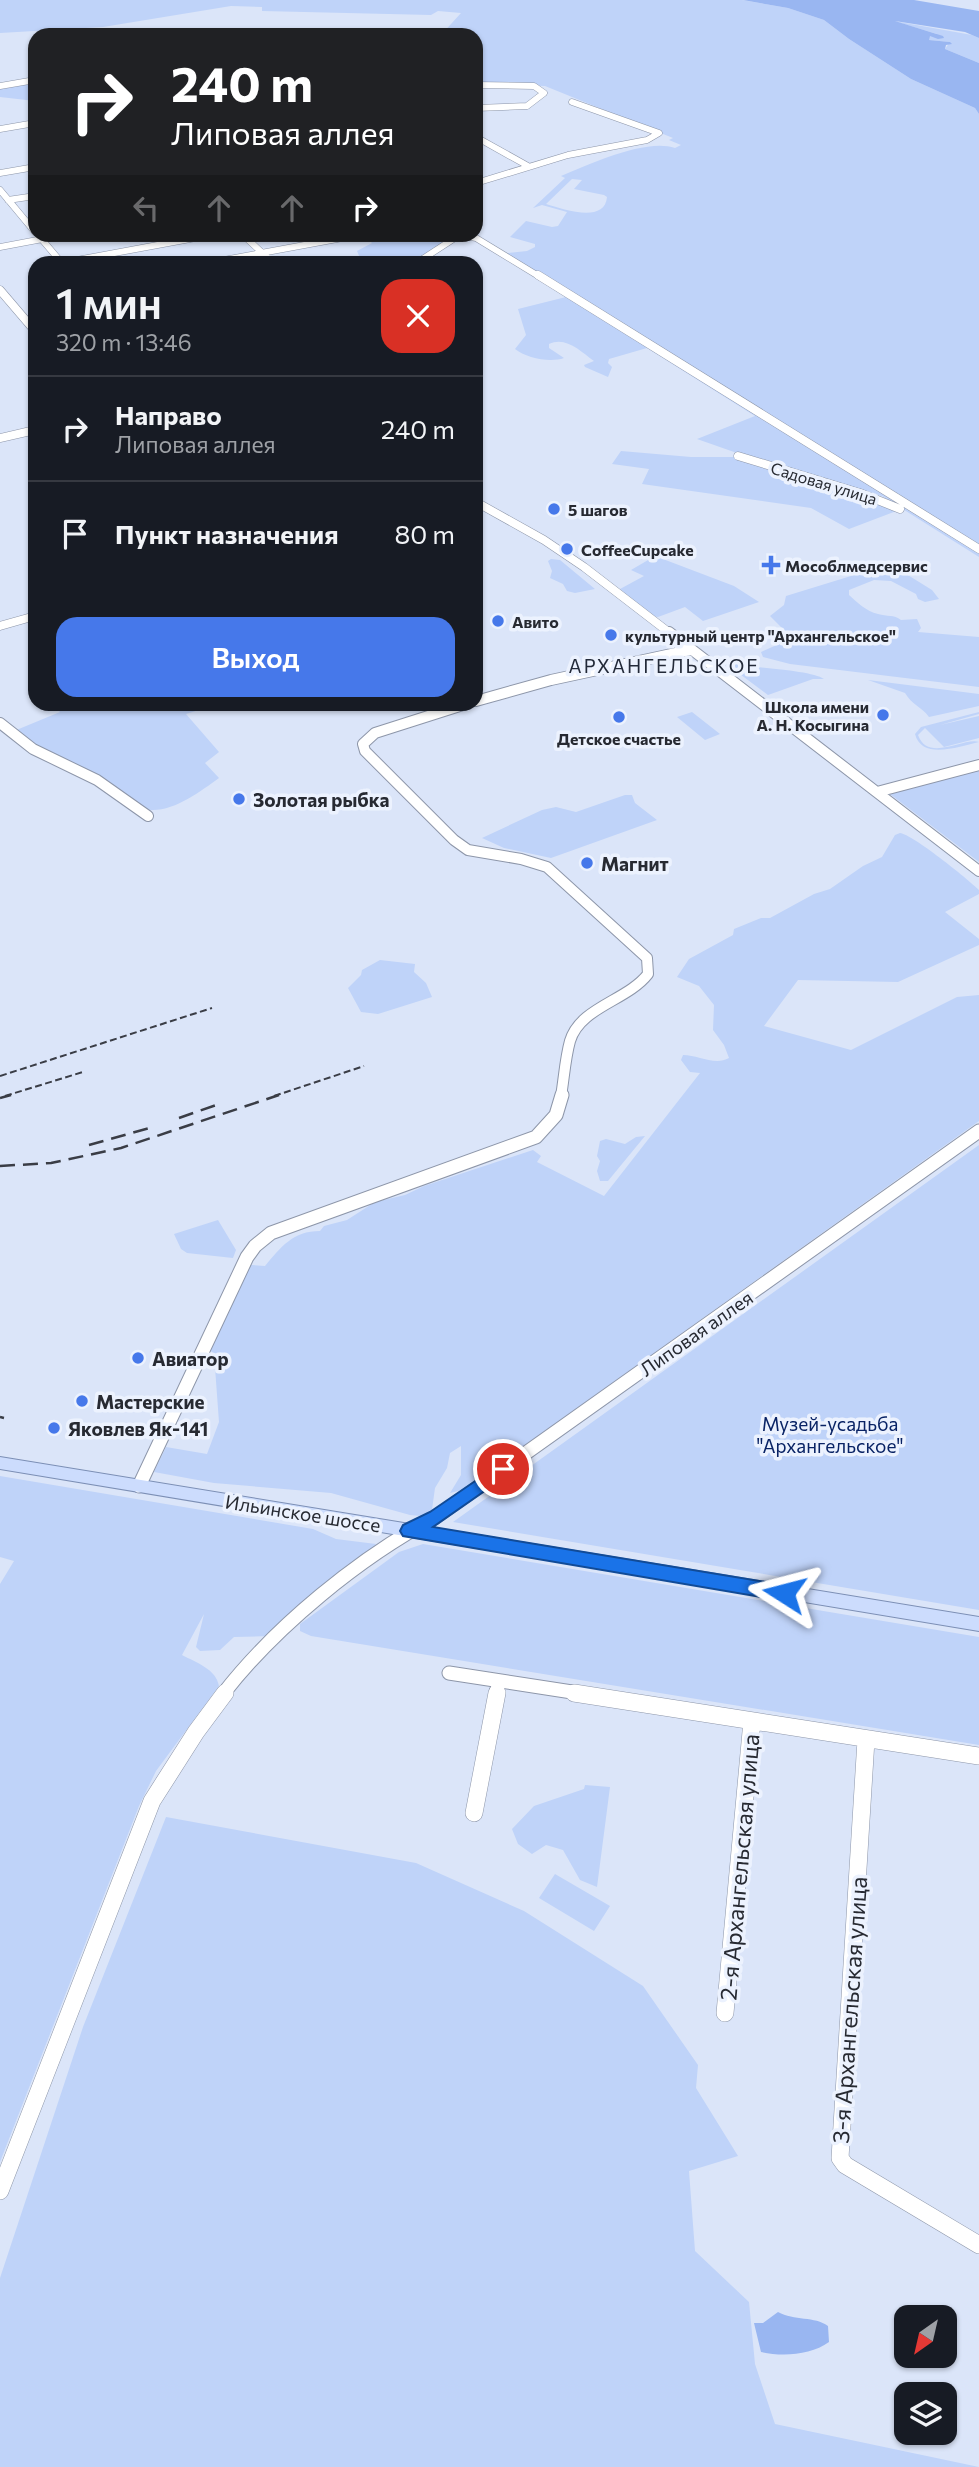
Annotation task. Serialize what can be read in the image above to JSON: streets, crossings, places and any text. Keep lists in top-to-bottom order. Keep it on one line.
{"streets":{"main road":["Ильинское шоссе"],"street":["Садовая улица","Липовая аллея","2-я Архангельская улица","3-я Архангельская улица"]},"crossings":[["Липовая аллея","Ильинское шоссе"]],"districts":["АРХАНГЕЛЬСКОЕ"],"parks":["Музей-усадьба \"Архангельское\""],"places":{"other":["5 шагов","CoffeeCupcake","Авито","культурный центр \"Архангельское\"","Школа имени А. Н. Косыгина","Детское счастье","Золотая рыбка","Магнит","Авиатор","Мастерские","Яковлев Як-141"],"health":["Мособлмедсервис"]},"north":"bottom left","page":{"turn":["240 m","Липовая аллея"],"heading":["1 мин","320 m · 13:46"],"list":[{"name":"Направо","note":"Липовая аллея","value":"240 m"},{"name":"Пункт назначения","value":"80 m"}],"buttons":"Выход"}}
